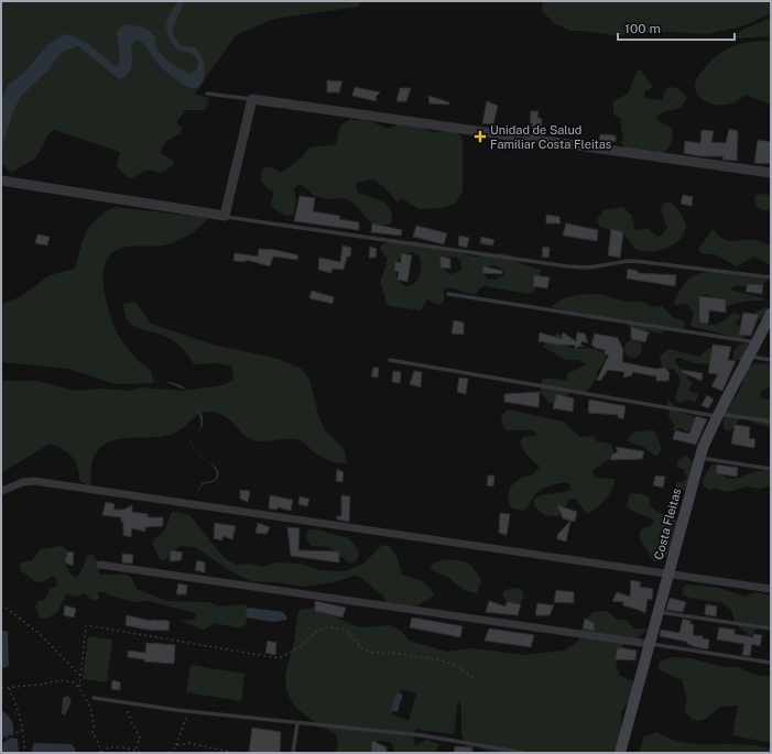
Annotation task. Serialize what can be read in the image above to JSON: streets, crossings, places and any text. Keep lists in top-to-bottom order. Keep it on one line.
{"streets":{"main road":["Costa Fleitas"]},"places":{"health":["Unidad de Salud Familiar Costa Fleitas"]},"scale_bar":"100 m"}
